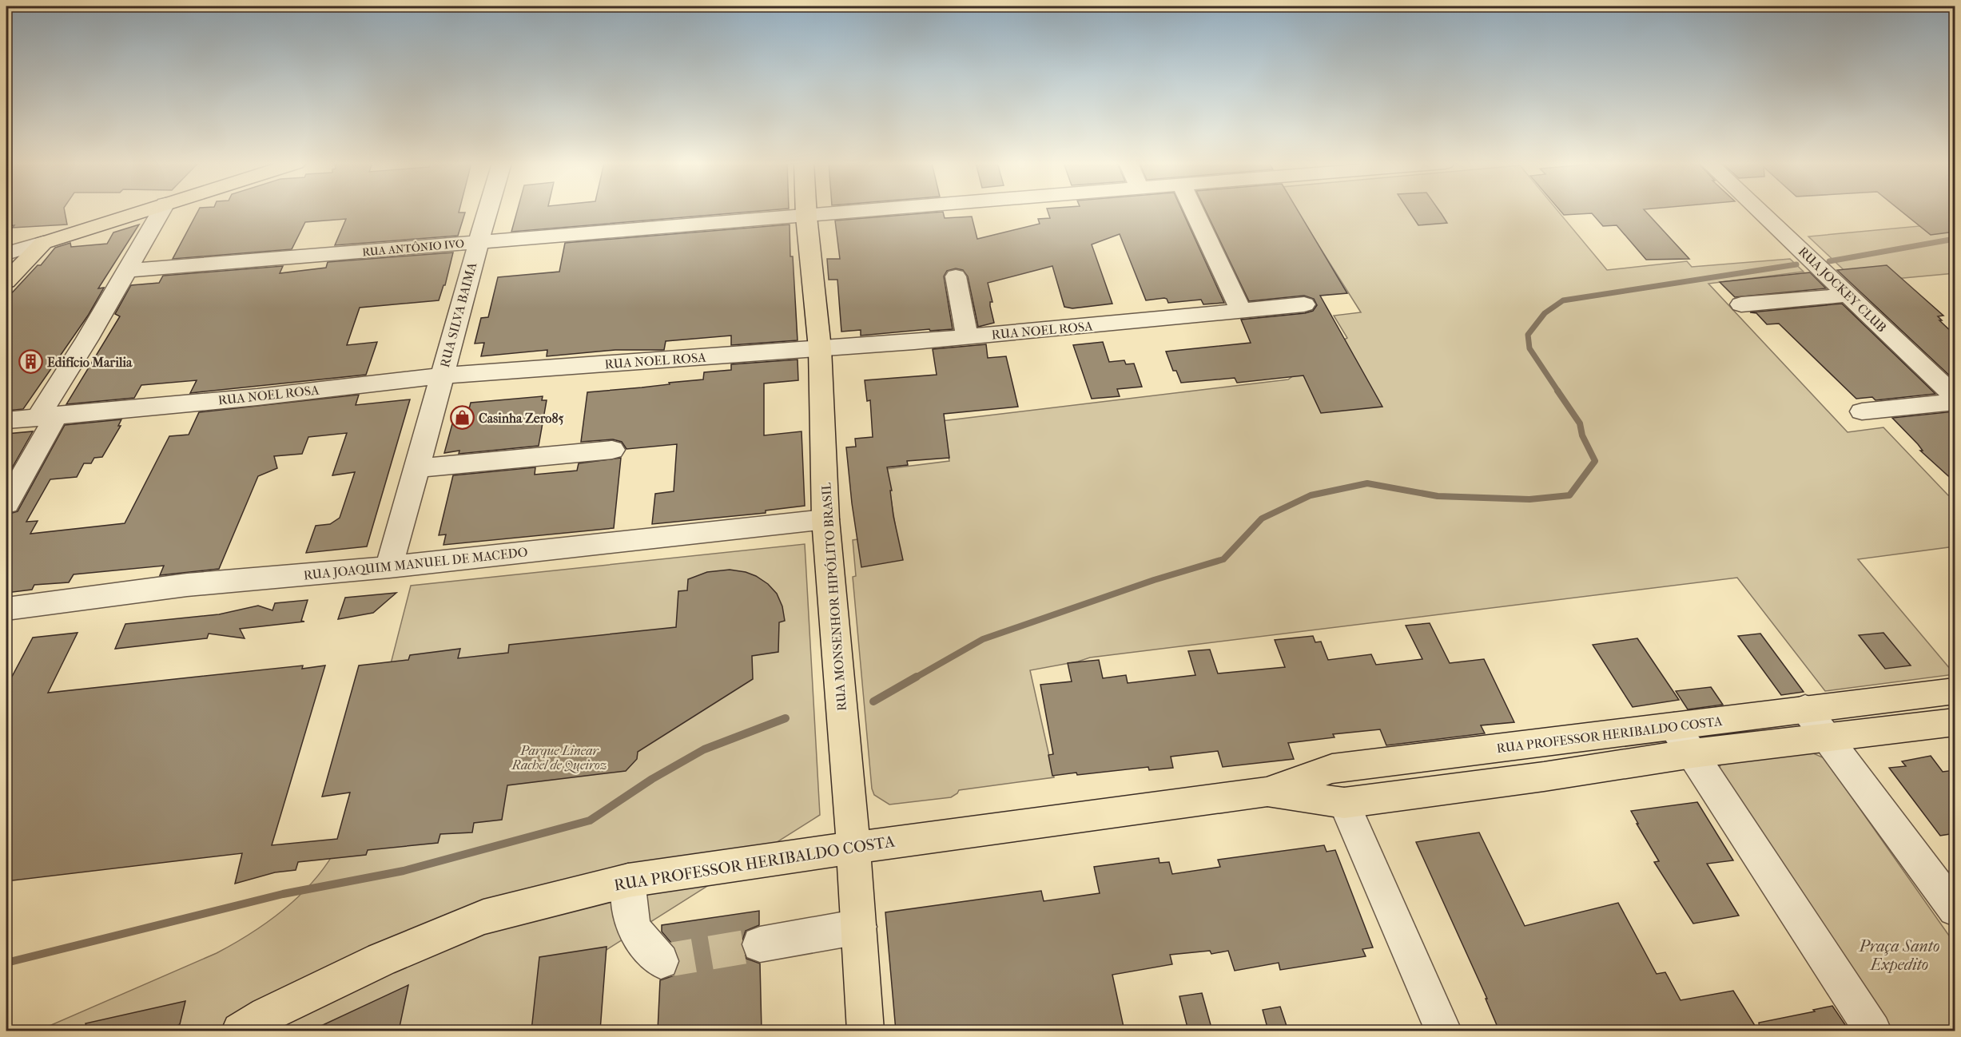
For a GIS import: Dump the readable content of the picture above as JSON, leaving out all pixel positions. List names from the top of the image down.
{
  "streets": {
    "main road": ["RUA MONSENHOR HIPÓLITO BRASIL", "RUA PROFESSOR HERIBALDO COSTA"],
    "street": [
      "RUA ANTÔNIO IVO",
      "RUA JOCKEY CLUB",
      "RUA SILVA BAIMA",
      "RUA NOEL ROSA",
      "RUA JOAQUIM MANUEL DE MACEDO"
    ]
  },
  "crossings": [
    ["RUA ANTÔNIO IVO", "RUA SILVA BAIMA"],
    ["RUA ANTÔNIO IVO", "RUA MONSENHOR HIPÓLITO BRASIL"],
    ["RUA SILVA BAIMA", "RUA NOEL ROSA"],
    ["RUA SILVA BAIMA", "RUA JOAQUIM MANUEL DE MACEDO"],
    ["RUA NOEL ROSA", "RUA MONSENHOR HIPÓLITO BRASIL"],
    ["RUA JOAQUIM MANUEL DE MACEDO", "RUA MONSENHOR HIPÓLITO BRASIL"],
    ["RUA MONSENHOR HIPÓLITO BRASIL", "RUA PROFESSOR HERIBALDO COSTA"]
  ],
  "parks": ["Parque Linear Rachel de Queiroz", "Praça Santo Expedito"],
  "places": {
    "building": ["Edifício Marilia"],
    "shop": ["Casinha Zero85"]
  }
}
